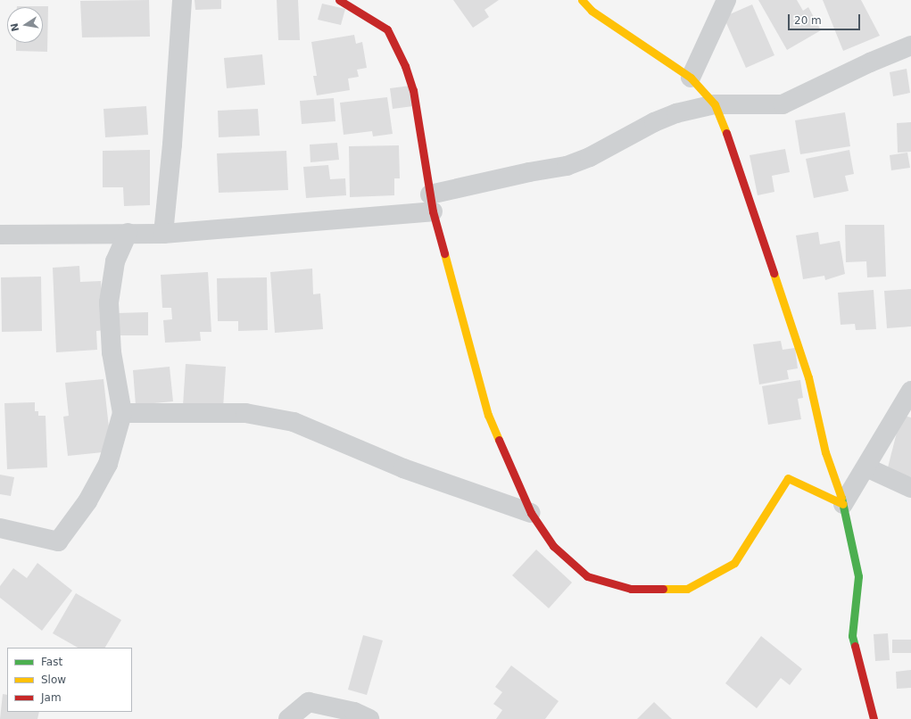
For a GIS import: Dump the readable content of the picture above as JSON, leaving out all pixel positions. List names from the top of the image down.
{
  "legend": ["Fast", "Slow", "Jam"],
  "scale_bar": "20 m",
  "north": "left"
}
